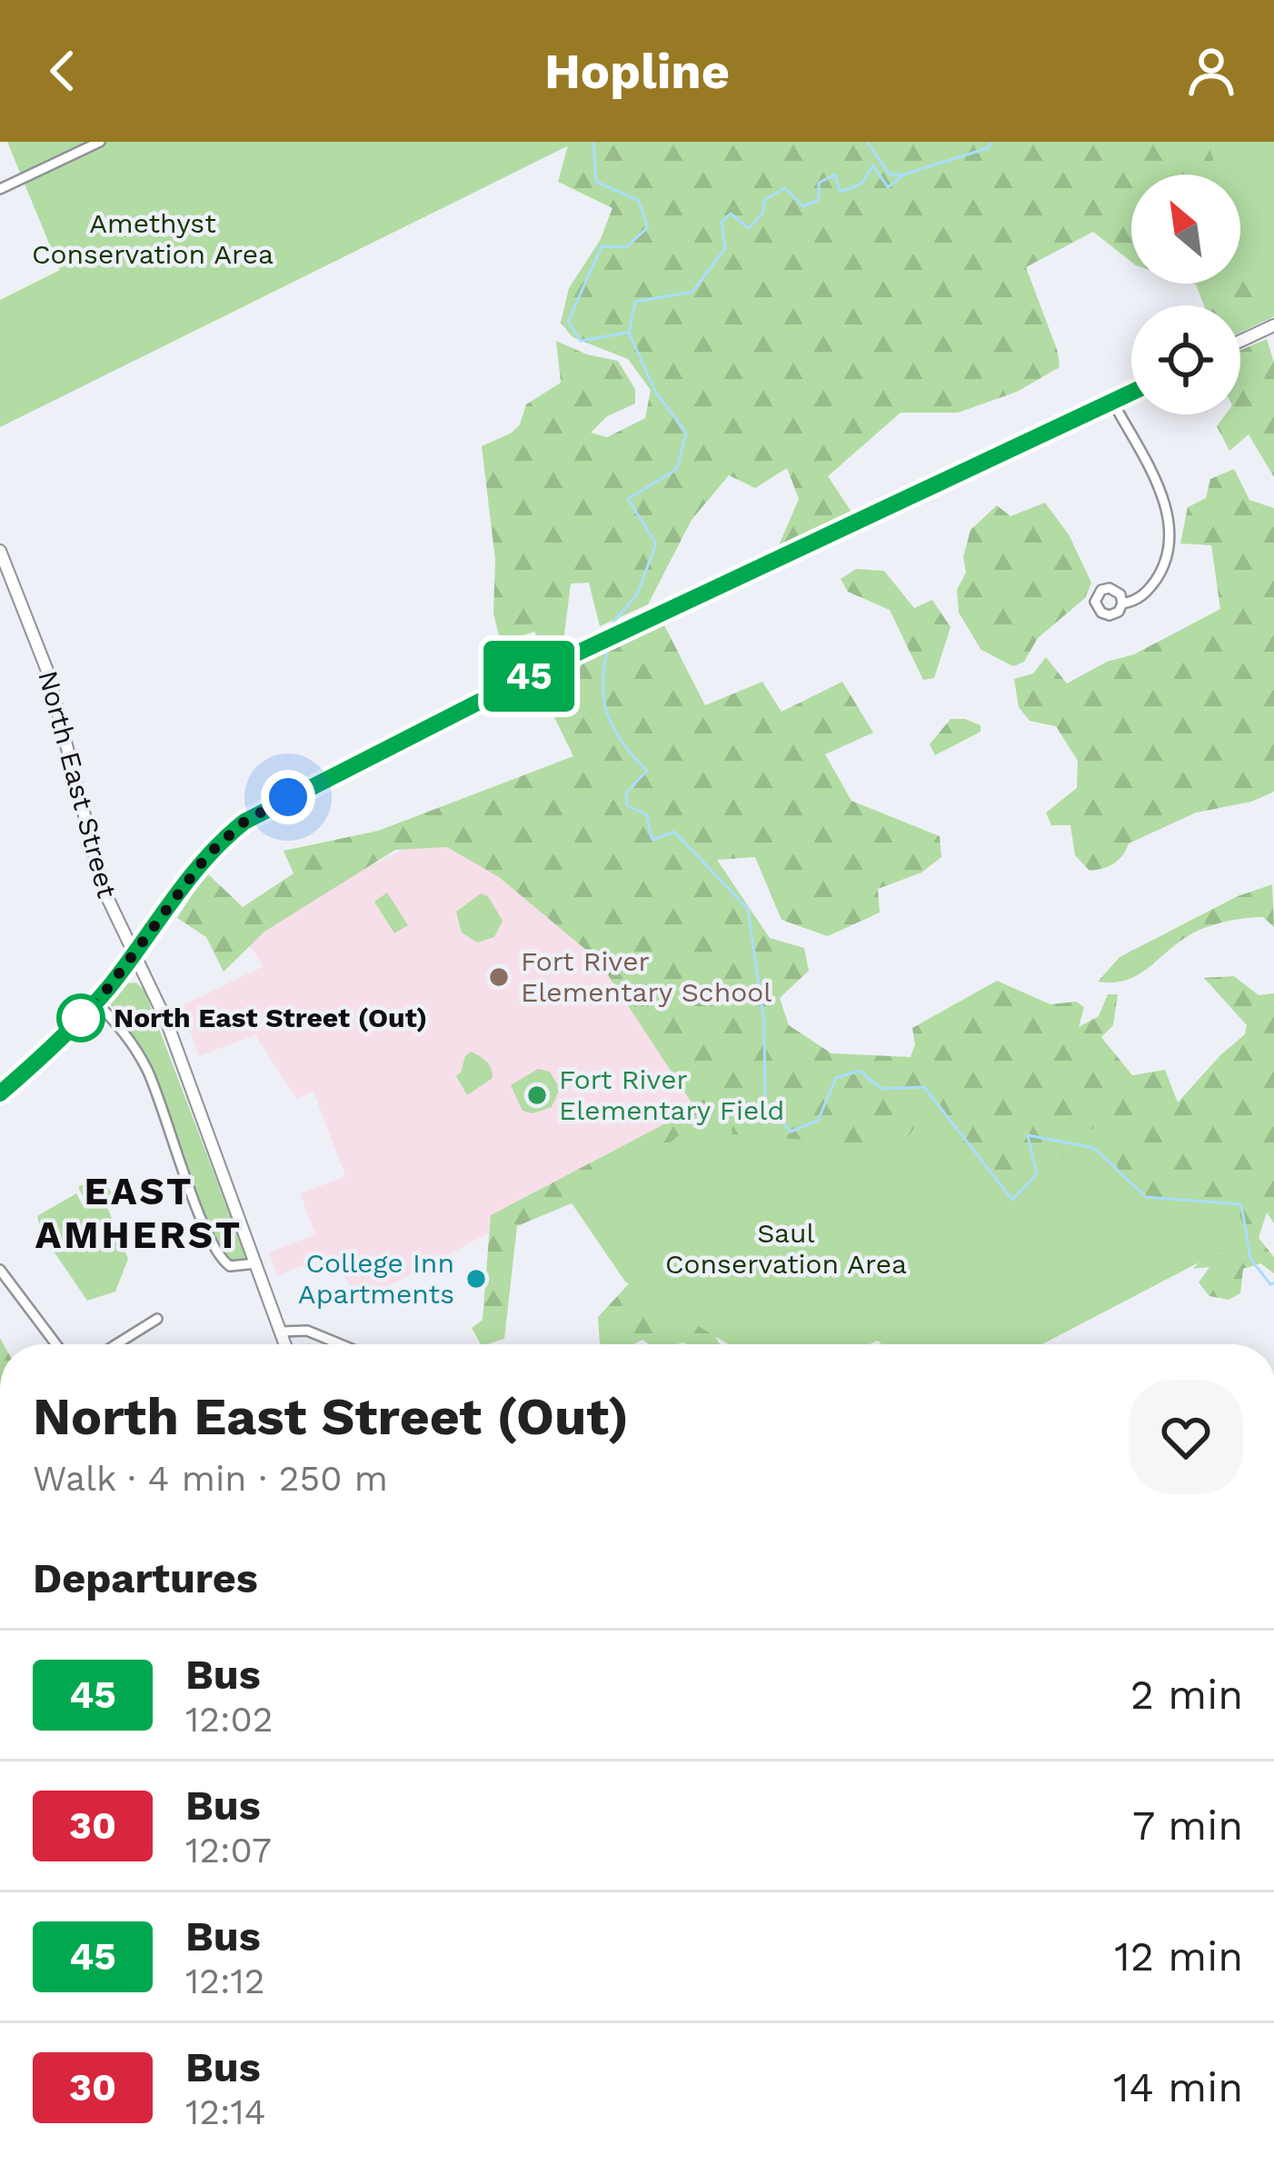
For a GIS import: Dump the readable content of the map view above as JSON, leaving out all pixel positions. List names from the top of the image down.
{
  "streets": {
    "main road": ["North East Street"]
  },
  "districts": ["EAST AMHERST"],
  "parks": ["Amethyst Conservation Area", "Saul Conservation Area"],
  "places": [
    "Fort River Elementary School",
    "North East Street (Out)",
    "Fort River Elementary Field",
    "College Inn Apartments"
  ],
  "lines": ["bus line 45"],
  "north": "top left",
  "page": {
    "header": "Hopline",
    "on_map": "45",
    "heading": [
      ["North East Street (Out)", "Walk · 4 min · 250 m"],
      "Departures"
    ],
    "list": [
      {
        "mark": "45",
        "name": "Bus",
        "note": "12:02",
        "value": "2 min"
      },
      {
        "mark": "30",
        "name": "Bus",
        "note": "12:07",
        "value": "7 min"
      },
      {
        "mark": "45",
        "name": "Bus",
        "note": "12:12",
        "value": "12 min"
      },
      {
        "mark": "30",
        "name": "Bus",
        "note": "12:14",
        "value": "14 min"
      }
    ]
  }
}
